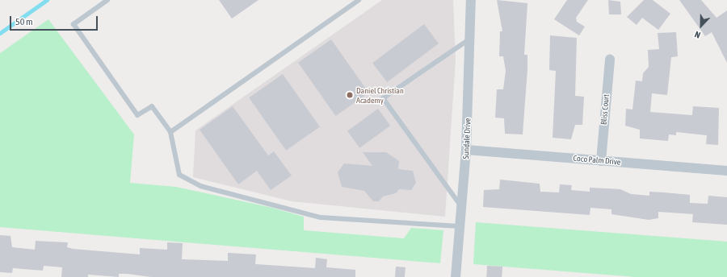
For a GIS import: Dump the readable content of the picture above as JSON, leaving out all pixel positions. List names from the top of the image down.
{
  "streets": {
    "street": ["Bliss Court", "Sundale Drive", "Coco Palm Drive"]
  },
  "crossings": [
    ["Bliss Court", "Coco Palm Drive"],
    ["Sundale Drive", "Coco Palm Drive"]
  ],
  "places": ["Daniel Christian Academy"],
  "scale_bar": "50 m",
  "north": "bottom"
}
